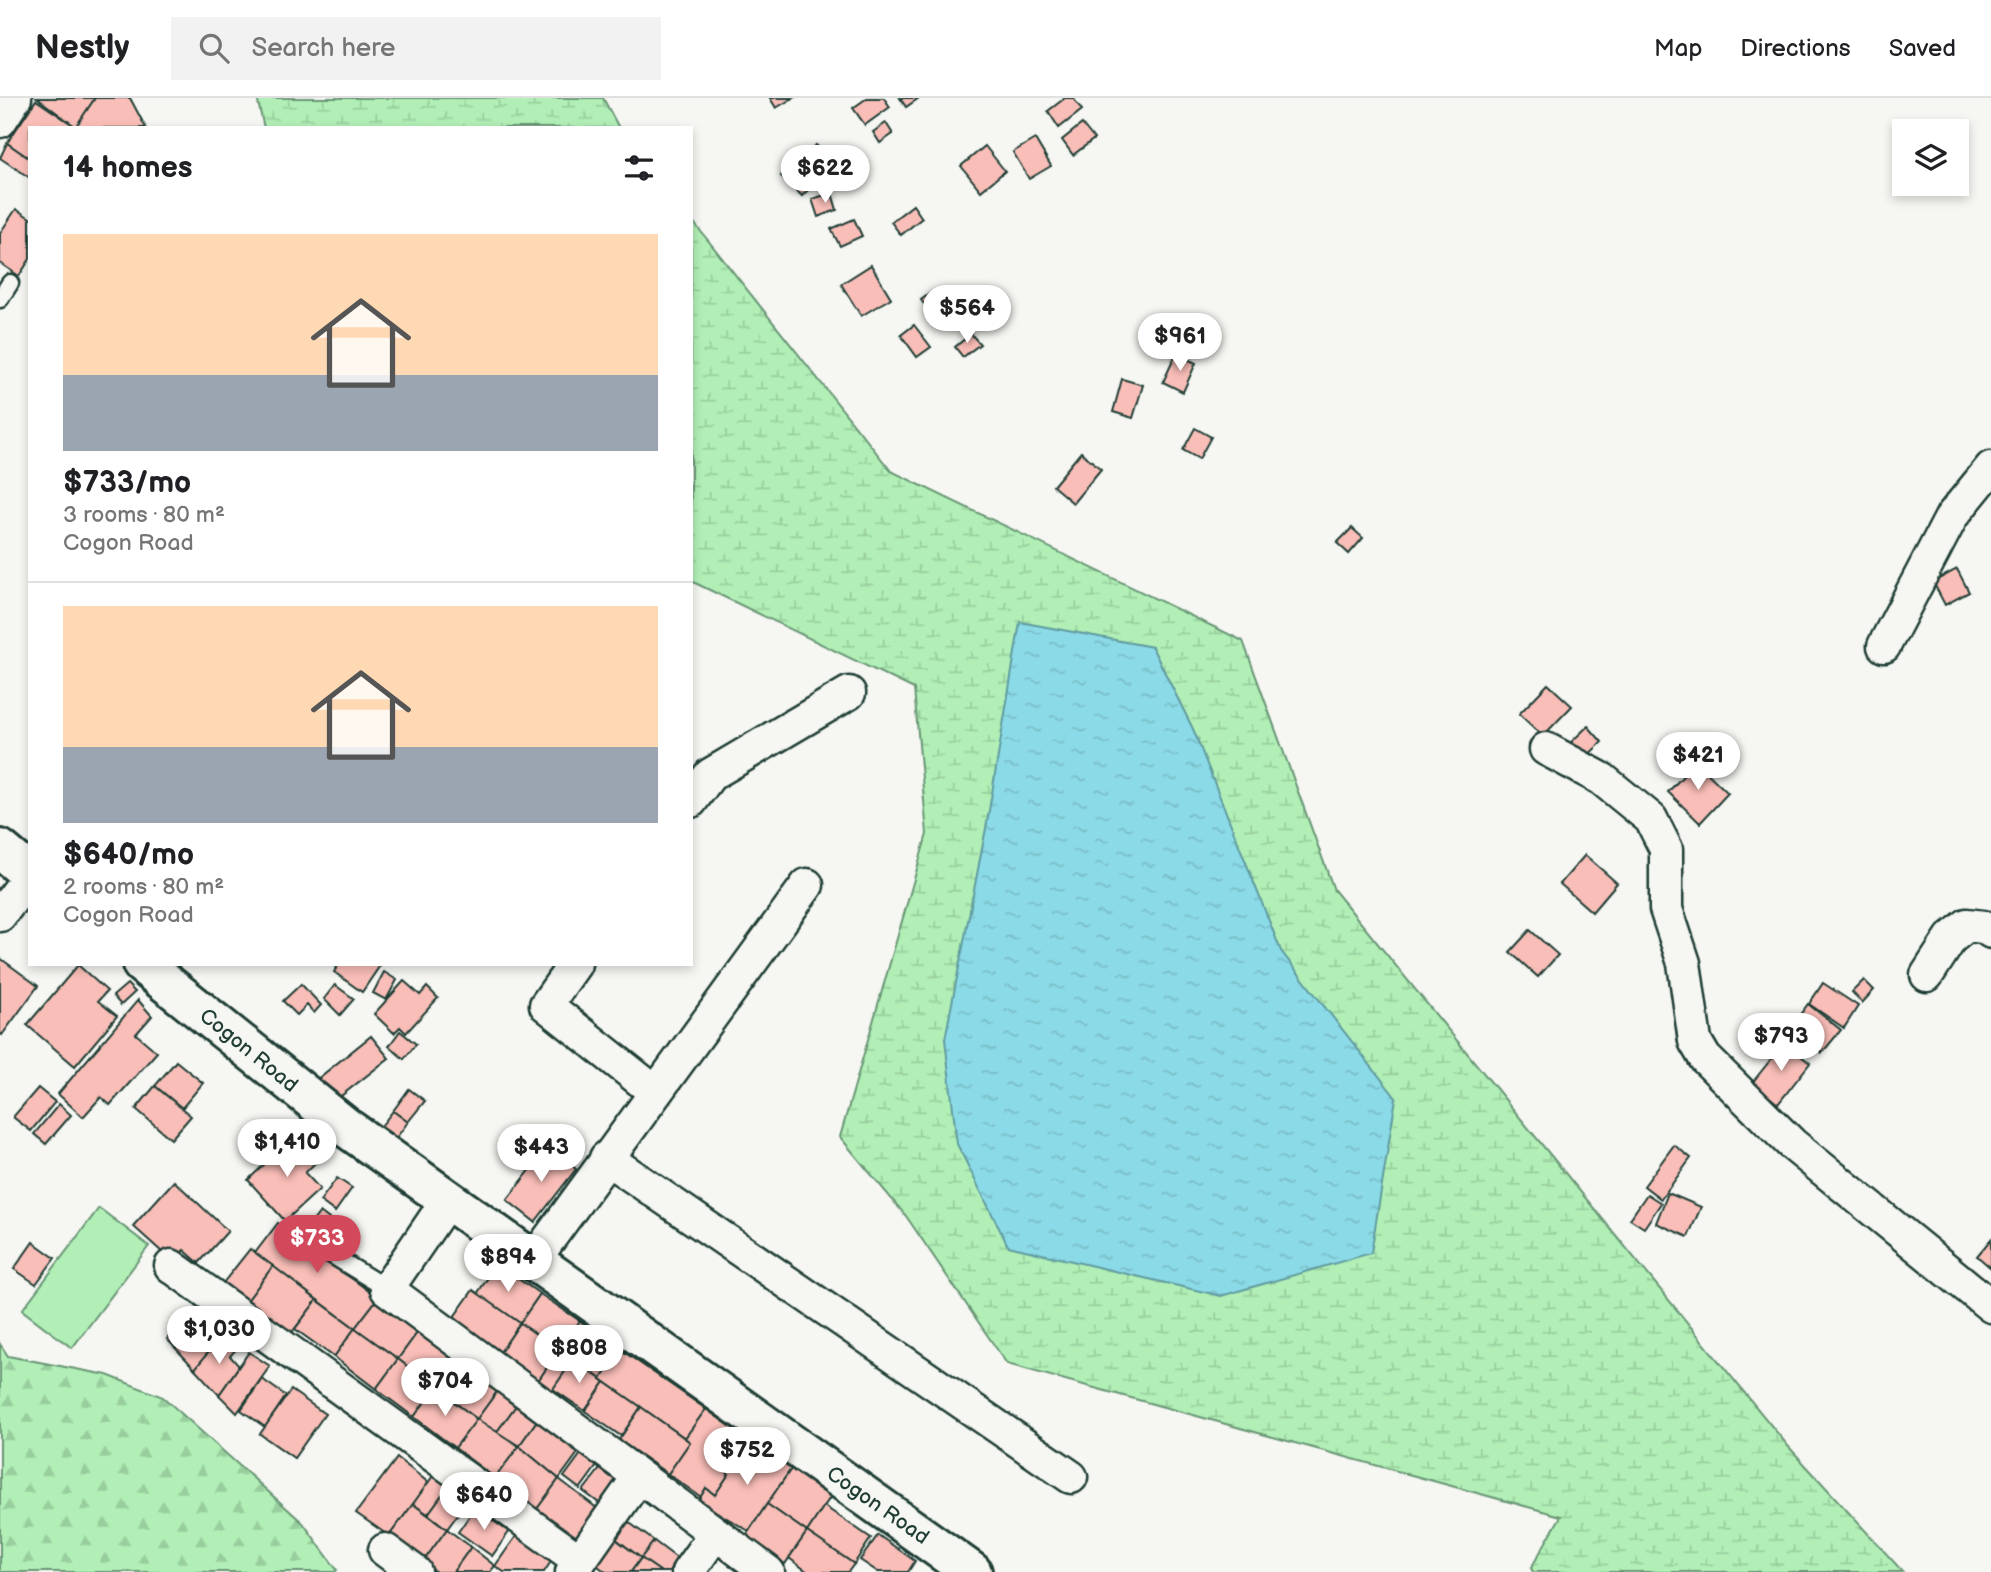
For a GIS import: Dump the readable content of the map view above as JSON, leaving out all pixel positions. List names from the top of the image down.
{
  "streets": {
    "street": ["Cogon Road"]
  },
  "page": {
    "header": "Nestly",
    "search": "Search here",
    "nav": ["Map", "Directions", "Saved"],
    "heading": "14 homes",
    "price": [
      "$622",
      "$564",
      "$961",
      "$421",
      "$793",
      "$1,410",
      "$443",
      "$733",
      "$894",
      "$1,030",
      "$808",
      "$704",
      "$752",
      "$640"
    ],
    "list": [
      {
        "name": "$733/mo",
        "note": "3 rooms · 80 m² · Cogon Road"
      },
      {
        "name": "$640/mo",
        "note": "2 rooms · 80 m² · Cogon Road"
      }
    ]
  }
}
